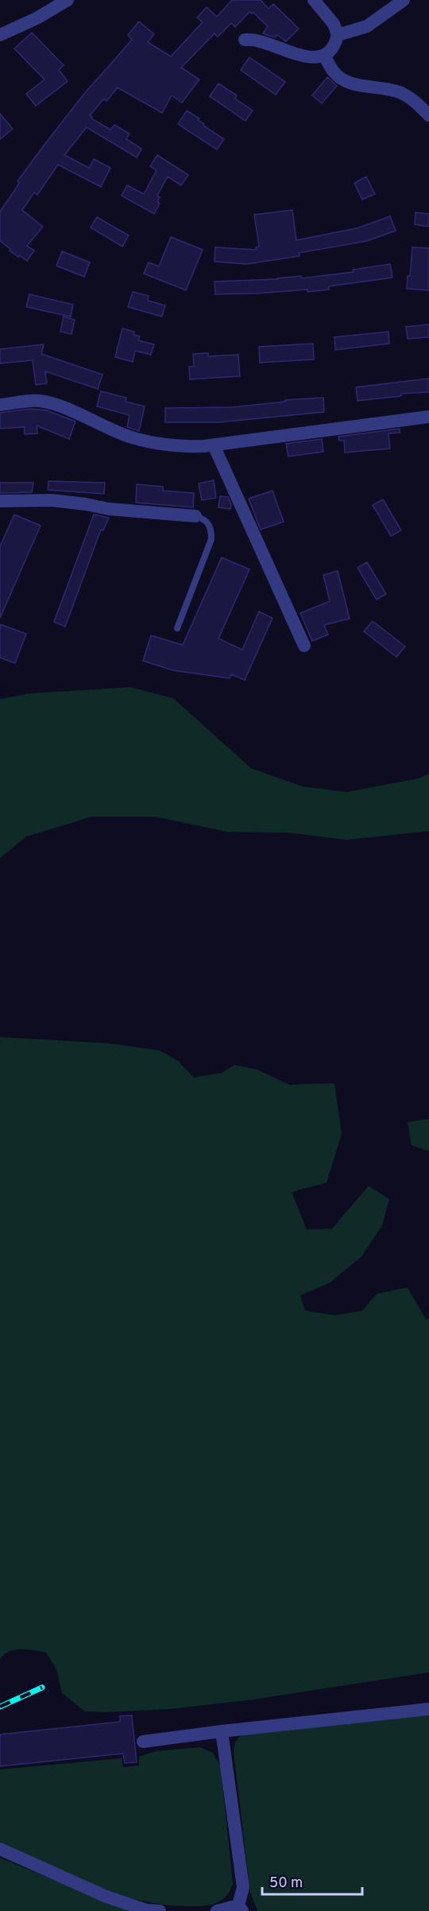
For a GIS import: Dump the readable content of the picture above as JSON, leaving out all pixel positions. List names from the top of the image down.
{
  "scale_bar": "50 m"
}
